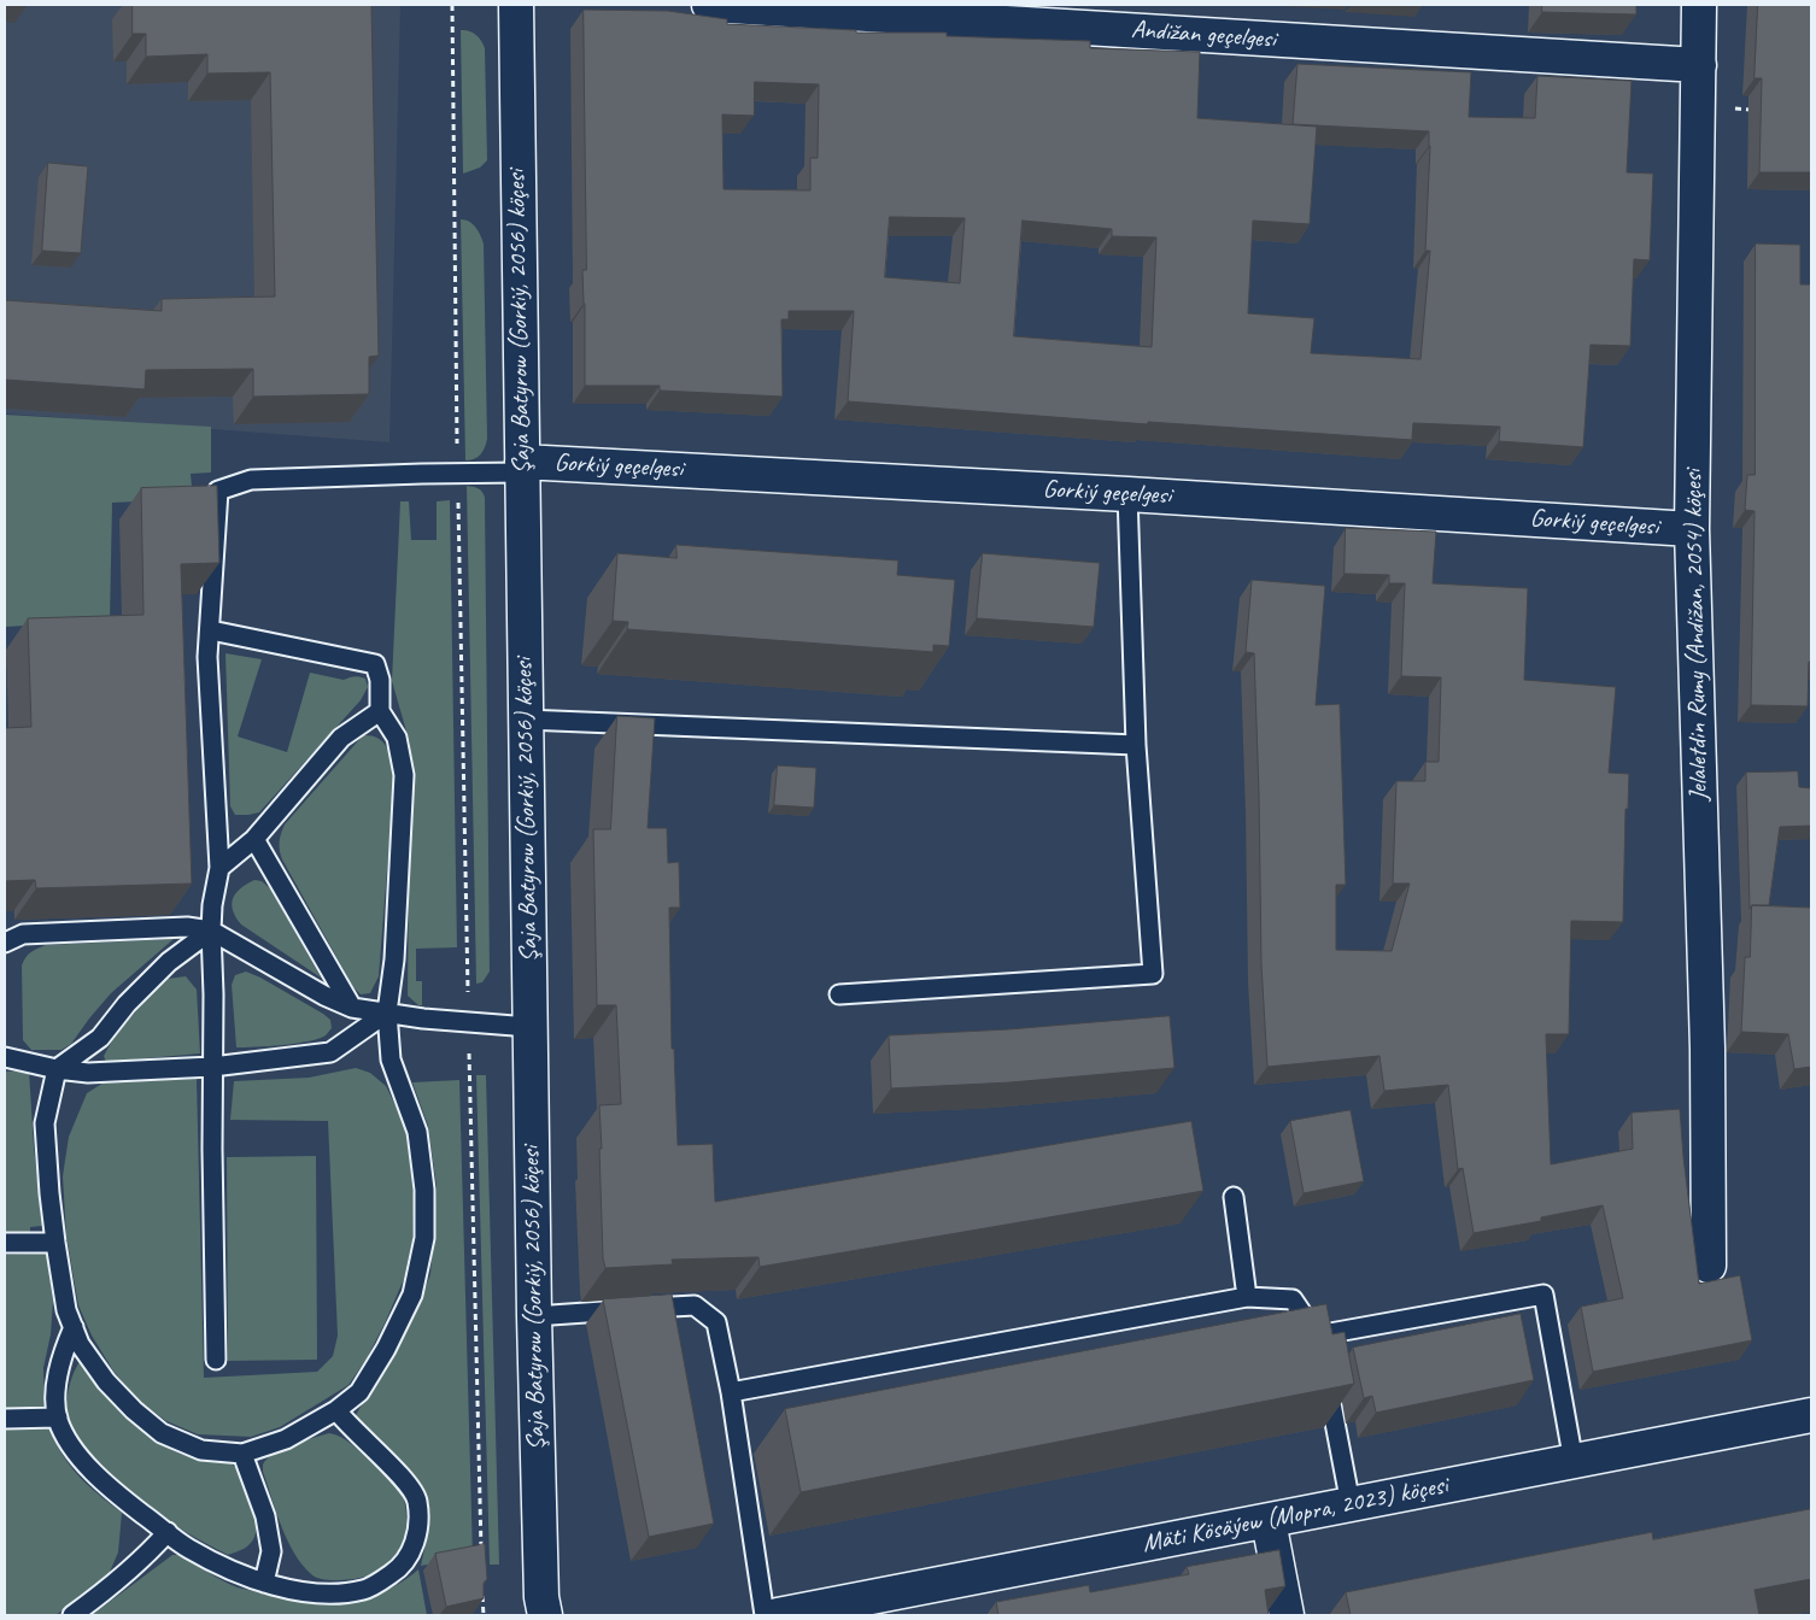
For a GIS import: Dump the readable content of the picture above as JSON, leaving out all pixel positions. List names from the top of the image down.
{
  "streets": {
    "street": [
      "Andižan geçelgesi",
      "Şaja Batyrow (Gorkiý, 2056) köçesi",
      "Gorkiý geçelgesi",
      "Jelaletdin Rumy (Andižan, 2054) köçesi",
      "Mäti Kösäýew (Mopra, 2023) köçesi"
    ]
  },
  "crossings": [
    ["Andižan geçelgesi", "Jelaletdin Rumy (Andižan, 2054) köçesi"],
    ["Şaja Batyrow (Gorkiý, 2056) köçesi", "Gorkiý geçelgesi"],
    ["Gorkiý geçelgesi", "Jelaletdin Rumy (Andižan, 2054) köçesi"]
  ]
}
